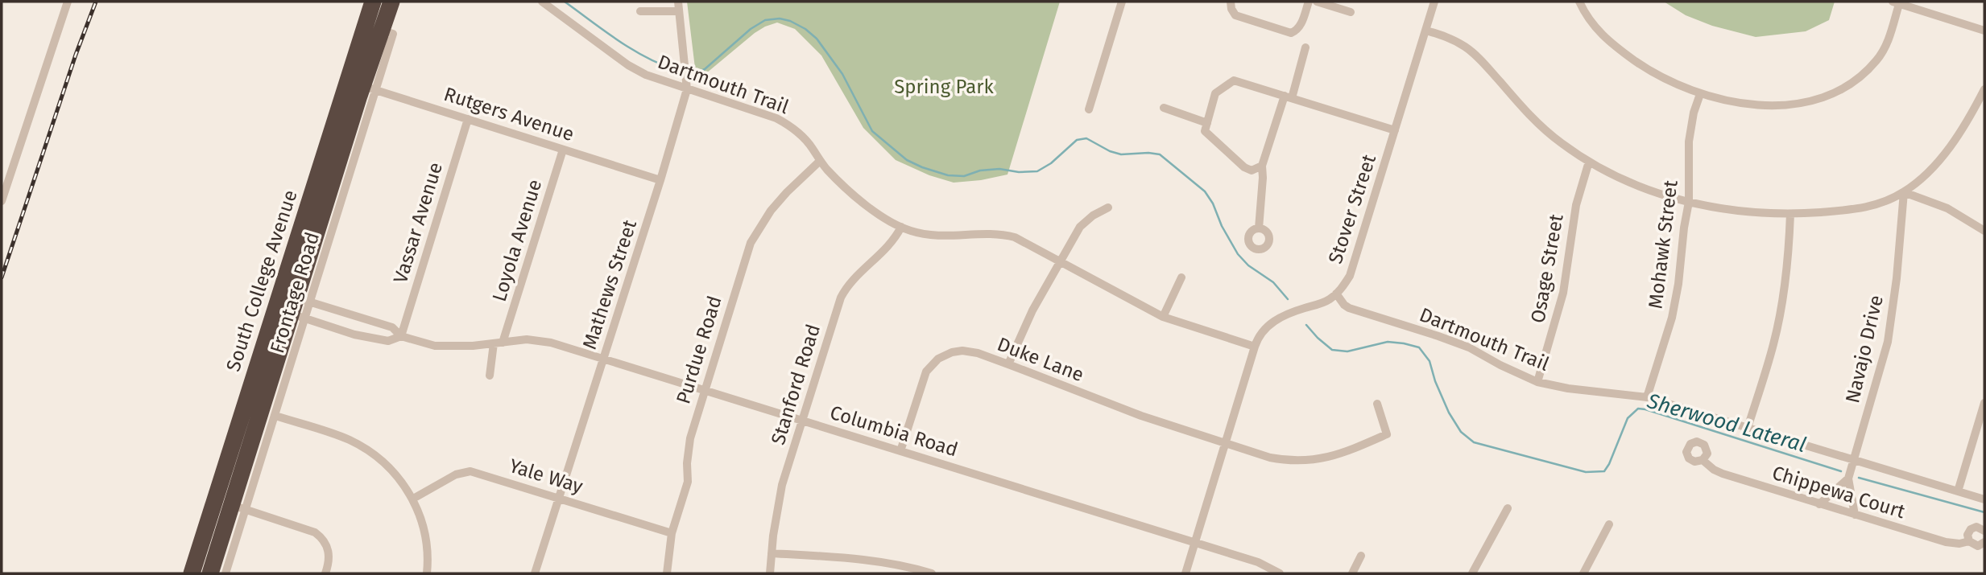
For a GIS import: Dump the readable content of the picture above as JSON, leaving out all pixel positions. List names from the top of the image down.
{
  "streets": {
    "highway": ["South College Avenue"],
    "street": [
      "Dartmouth Trail",
      "Rutgers Avenue",
      "Stover Street",
      "Vassar Avenue",
      "Loyola Avenue",
      "Mohawk Street",
      "Osage Street",
      "Mathews Street",
      "Frontage Road",
      "Navajo Drive",
      "Purdue Road",
      "Duke Lane",
      "Stanford Road",
      "Columbia Road",
      "Yale Way",
      "Chippewa Court"
    ]
  },
  "crossings": [
    ["Dartmouth Trail", "Stover Street"],
    ["Dartmouth Trail", "Mohawk Street"],
    ["Dartmouth Trail", "Osage Street"],
    ["Dartmouth Trail", "Mathews Street"],
    ["Dartmouth Trail", "Navajo Drive"],
    ["Dartmouth Trail", "Purdue Road"],
    ["Dartmouth Trail", "Stanford Road"],
    ["Rutgers Avenue", "Vassar Avenue"],
    ["Rutgers Avenue", "Loyola Avenue"],
    ["Rutgers Avenue", "South College Avenue"],
    ["Rutgers Avenue", "Mathews Street"],
    ["Stover Street", "Duke Lane"],
    ["Stover Street", "Columbia Road"],
    ["Vassar Avenue", "Columbia Road"],
    ["Loyola Avenue", "Columbia Road"],
    ["South College Avenue", "Frontage Road"],
    ["South College Avenue", "Columbia Road"],
    ["Mathews Street", "Columbia Road"],
    ["Mathews Street", "Yale Way"],
    ["Frontage Road", "Columbia Road"],
    ["Navajo Drive", "Chippewa Court"],
    ["Purdue Road", "Columbia Road"],
    ["Purdue Road", "Yale Way"],
    ["Duke Lane", "Columbia Road"],
    ["Stanford Road", "Columbia Road"]
  ],
  "water": ["Sherwood Lateral"],
  "parks": ["Spring Park"]
}
